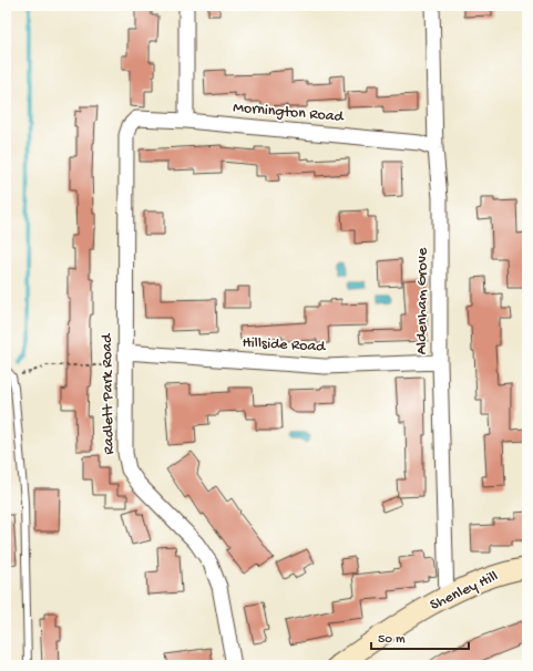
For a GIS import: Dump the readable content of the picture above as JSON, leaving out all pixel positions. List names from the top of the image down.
{
  "streets": {
    "street": [
      "Mornington Road",
      "Aldenham Grove",
      "Hillside Road",
      "Radlett Park Road",
      "Shenley Hill"
    ]
  },
  "crossings": [
    ["Mornington Road", "Aldenham Grove"],
    ["Mornington Road", "Radlett Park Road"],
    ["Aldenham Grove", "Hillside Road"],
    ["Aldenham Grove", "Shenley Hill"],
    ["Hillside Road", "Radlett Park Road"]
  ],
  "scale_bar": "50 m"
}
